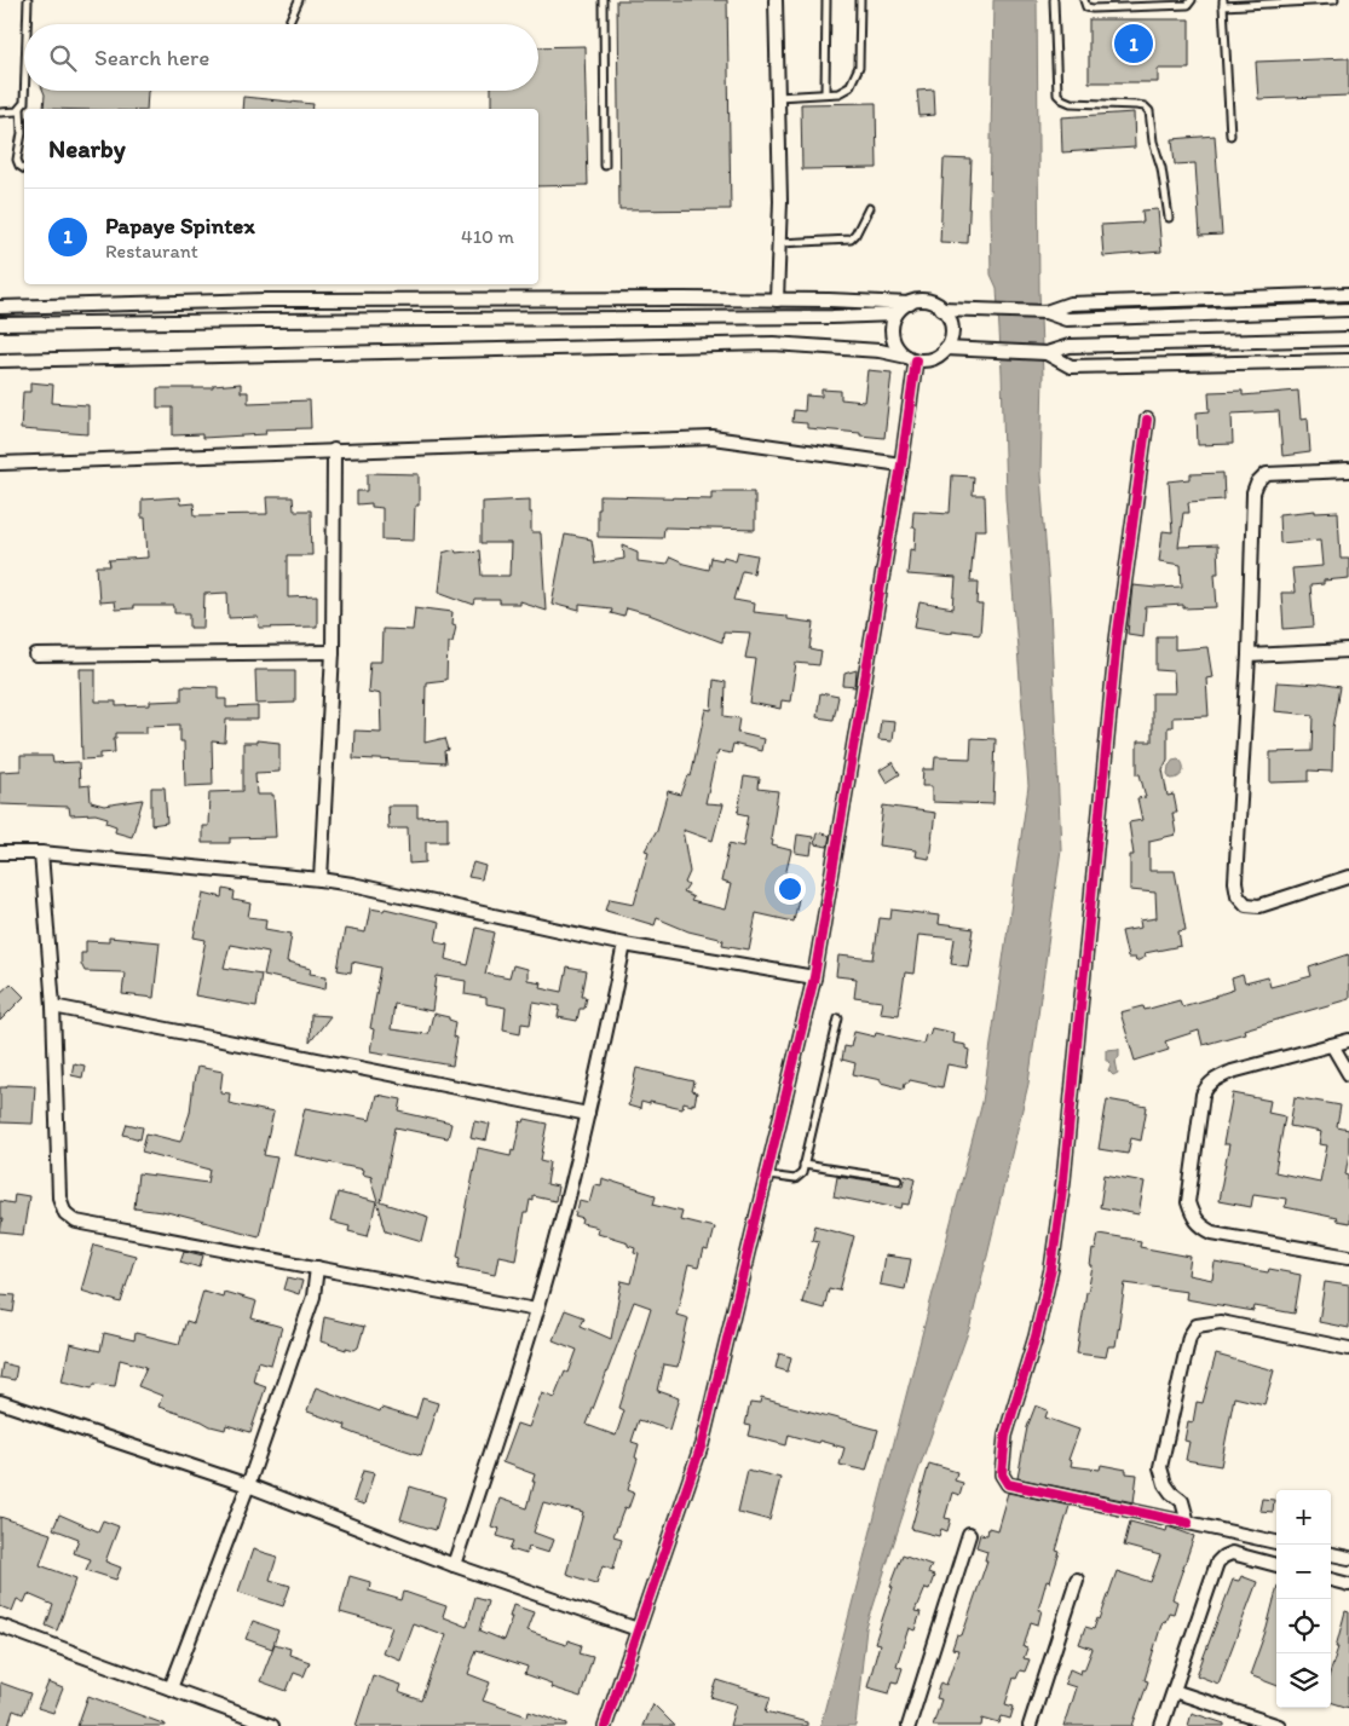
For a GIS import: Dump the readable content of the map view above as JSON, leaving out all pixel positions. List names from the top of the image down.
{
  "page": {
    "pins": "1",
    "search": "Search here",
    "heading": "Nearby",
    "list": [
      {
        "mark": "1",
        "name": "Papaye Spintex",
        "note": "Restaurant",
        "value": "410 m"
      }
    ],
    "map_buttons": ["+", "−"]
  }
}
